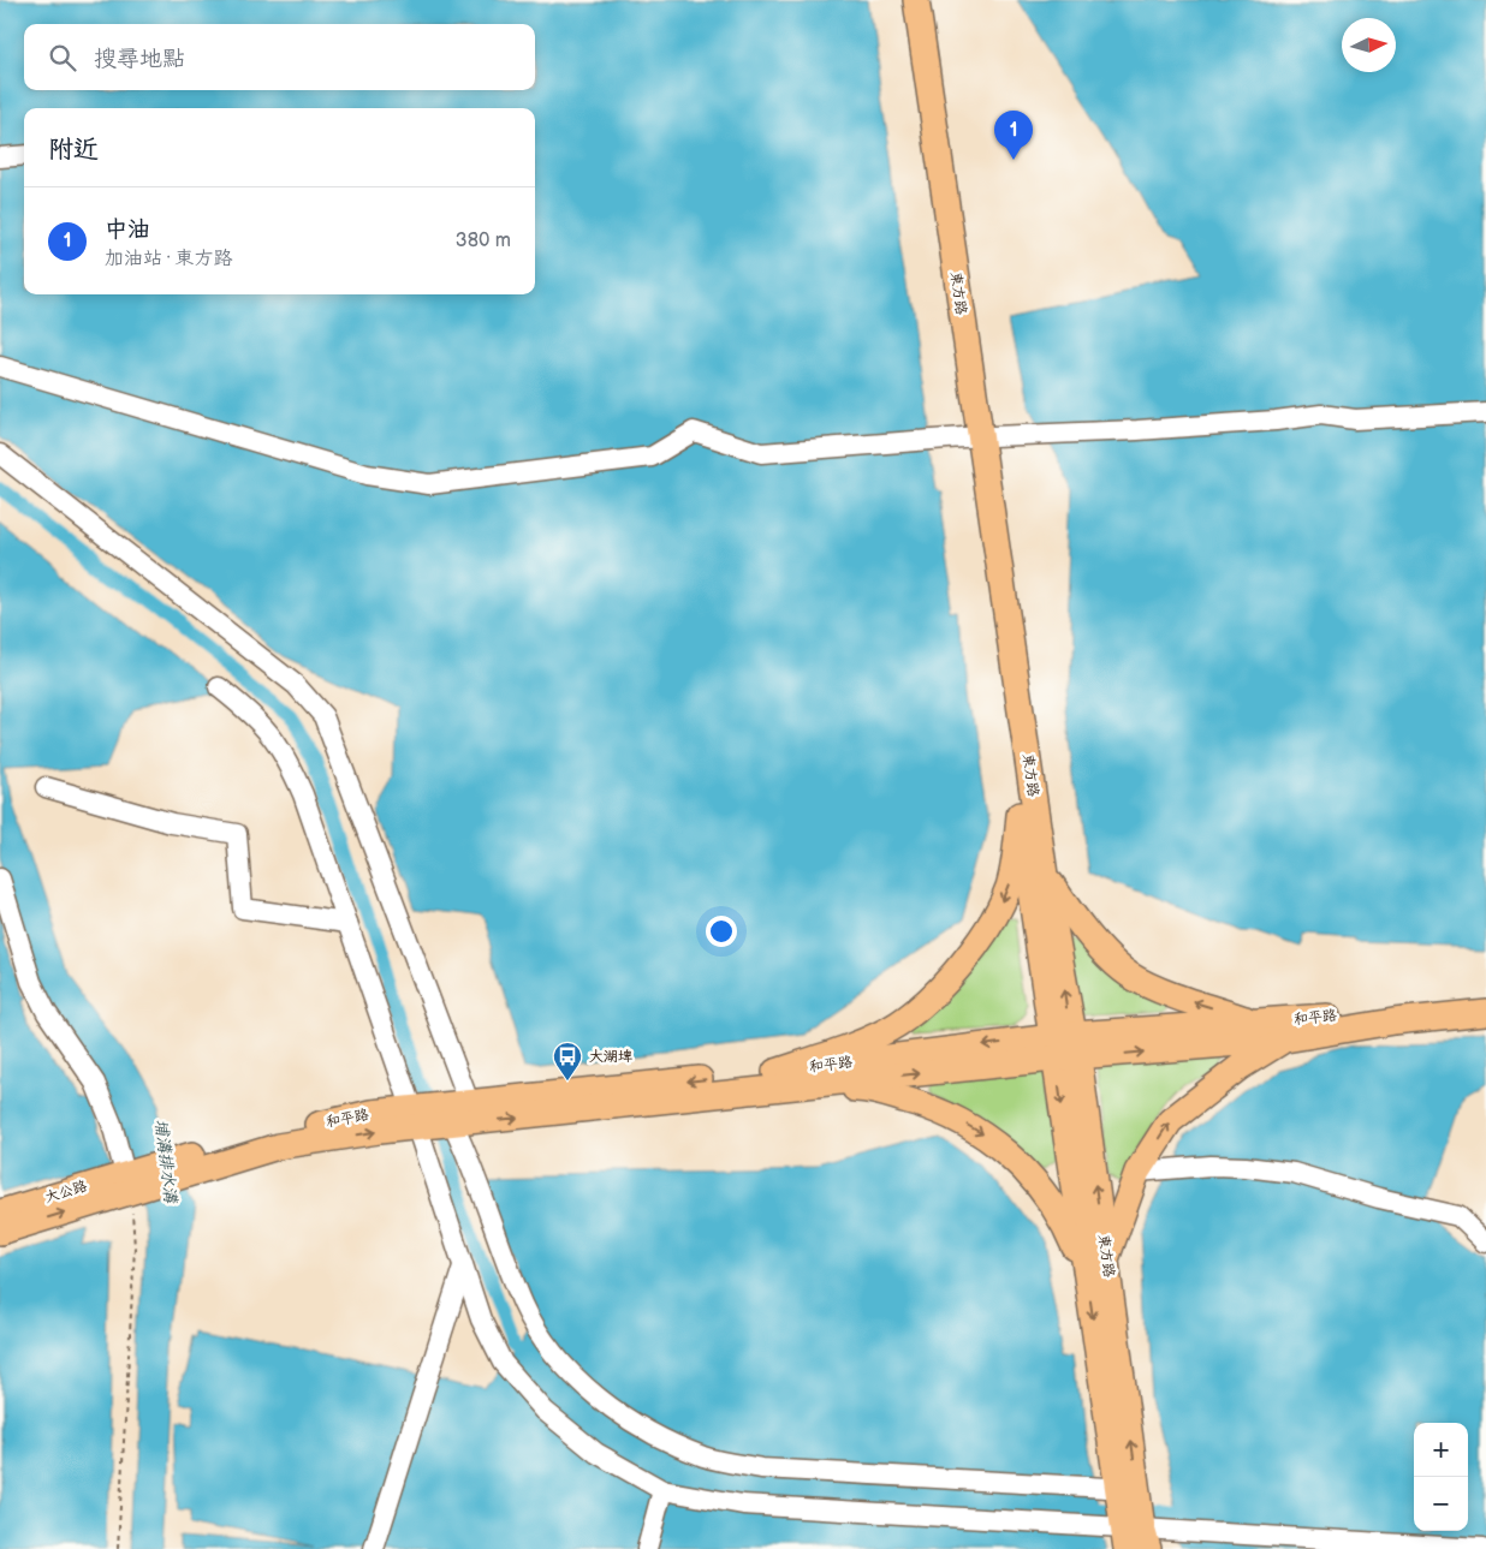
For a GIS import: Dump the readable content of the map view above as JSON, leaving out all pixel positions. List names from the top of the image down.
{
  "streets": {
    "main road": ["東方路", "和平路", "大公路"]
  },
  "crossings": [
    ["東方路", "和平路"],
    ["和平路", "大公路"]
  ],
  "water": ["埔溝排水溝"],
  "places": {
    "bus stop": ["大湖埤"]
  },
  "north": "right",
  "page": {
    "search": "搜尋地點",
    "heading": "附近",
    "pins": "1",
    "list": [
      {
        "mark": "1",
        "name": "中油",
        "note": "加油站 · 東方路",
        "value": "380 m"
      }
    ],
    "map_buttons": ["+", "−"]
  }
}
